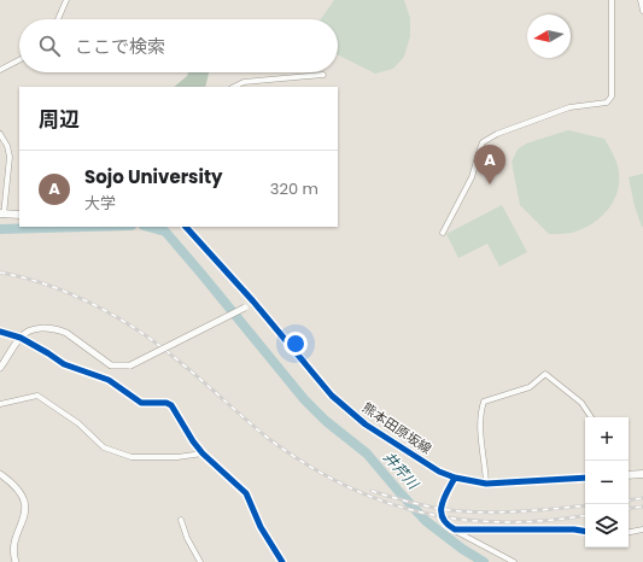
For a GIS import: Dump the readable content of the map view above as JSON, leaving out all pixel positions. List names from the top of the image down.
{
  "streets": {
    "main road": ["熊本田原坂線"]
  },
  "water": ["井芹川"],
  "north": "left",
  "page": {
    "search": "ここで検索",
    "heading": "周辺",
    "pins": "A",
    "list": [
      {
        "mark": "A",
        "name": "Sojo University",
        "note": "大学",
        "value": "320 m"
      }
    ],
    "map_buttons": ["+", "−"]
  }
}
